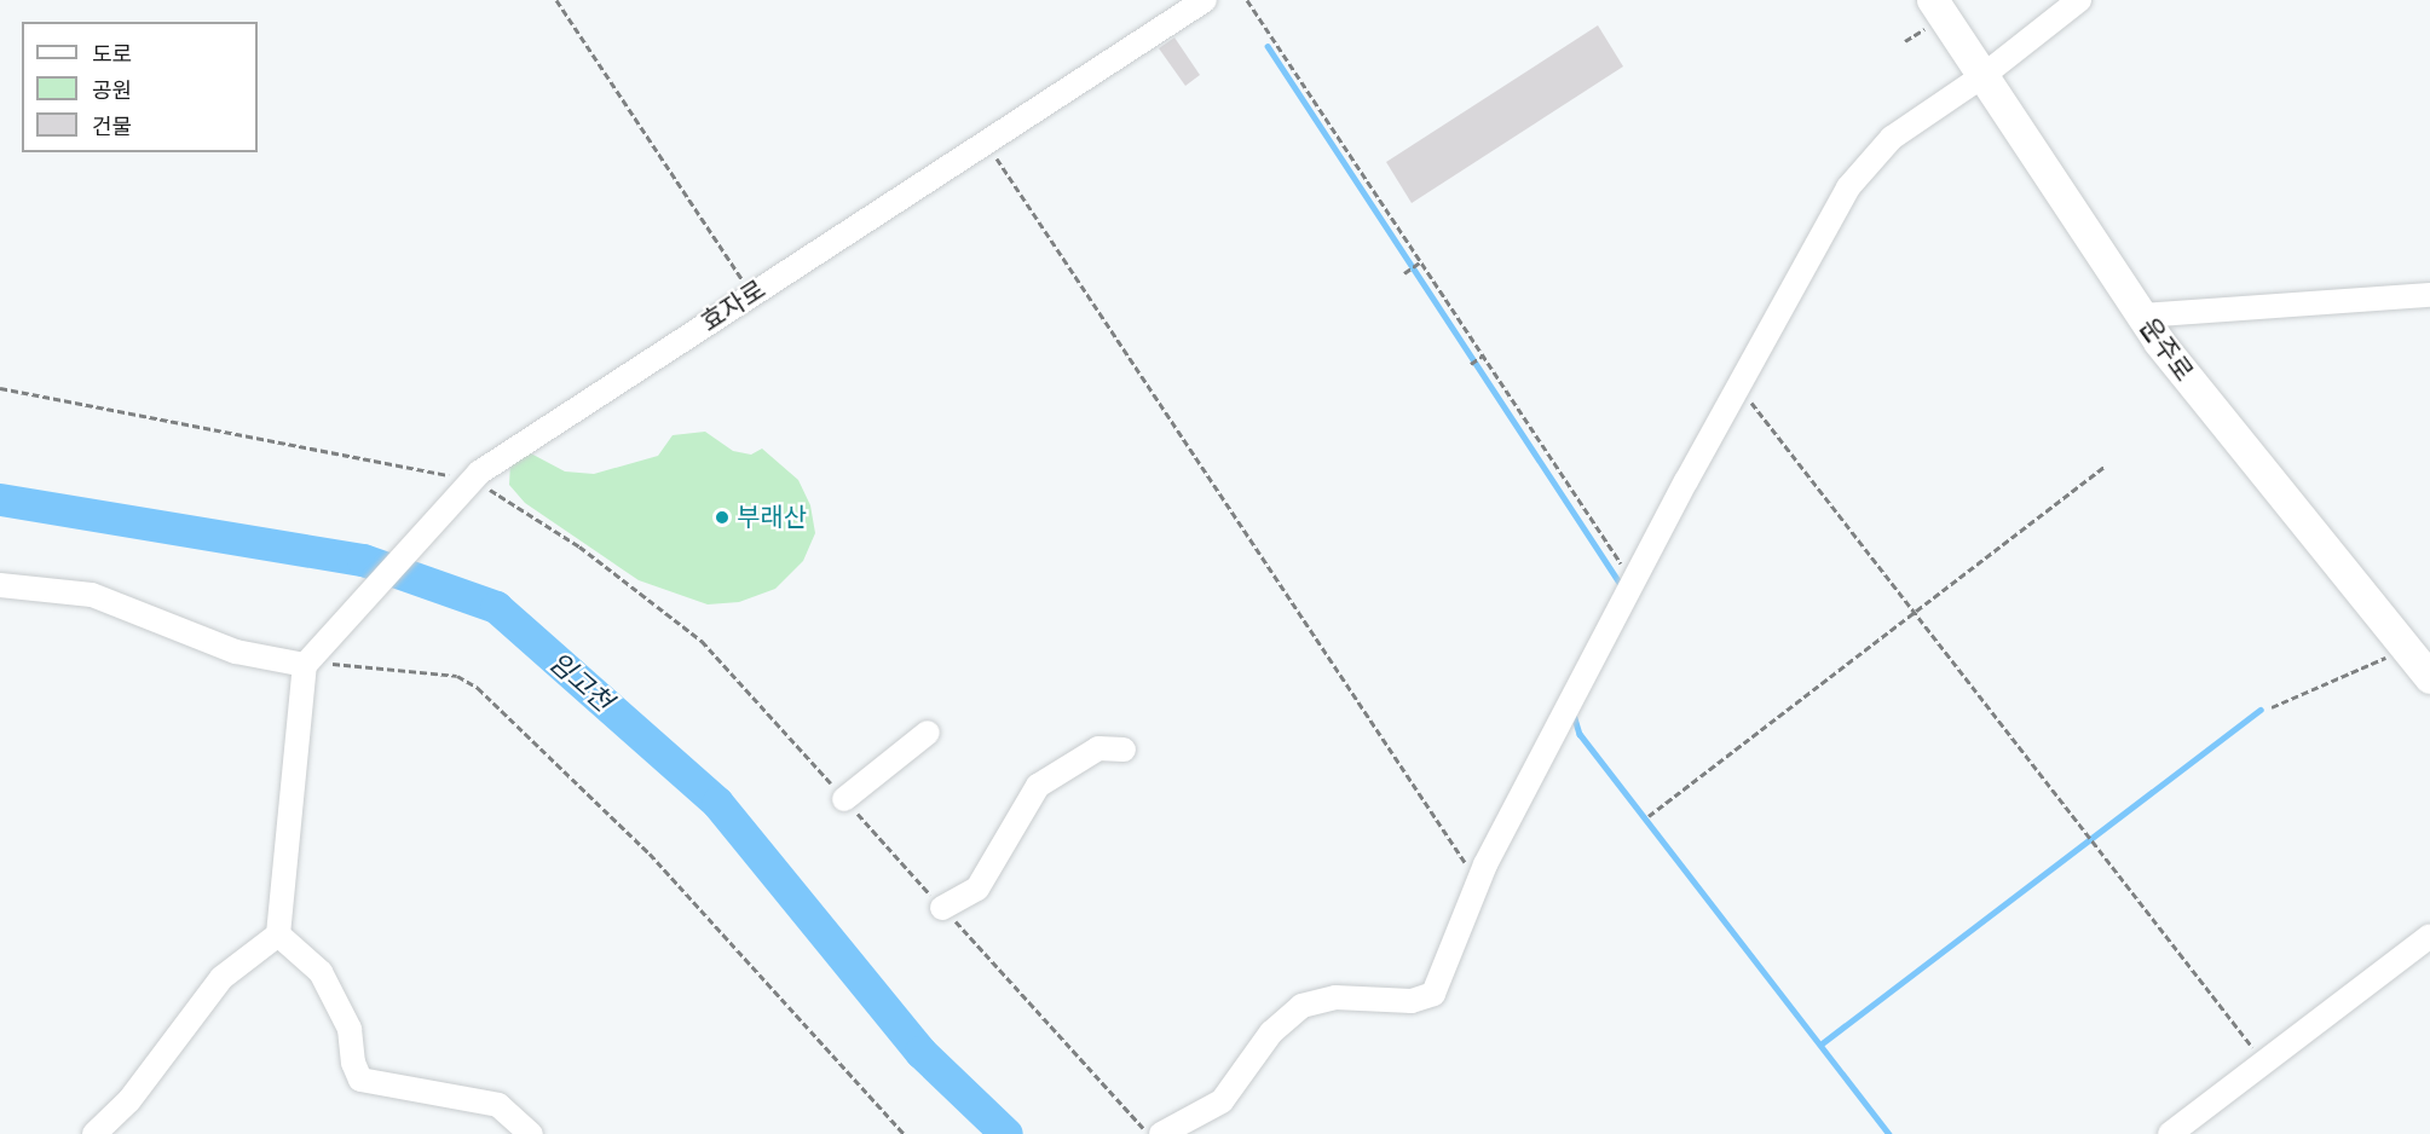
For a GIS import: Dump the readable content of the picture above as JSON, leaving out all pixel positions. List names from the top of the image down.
{
  "streets": {
    "main road": ["운주로"],
    "street": ["효자로"]
  },
  "water": ["임고천"],
  "places": ["부래산"],
  "legend": ["도로", "공원", "건물"]
}
